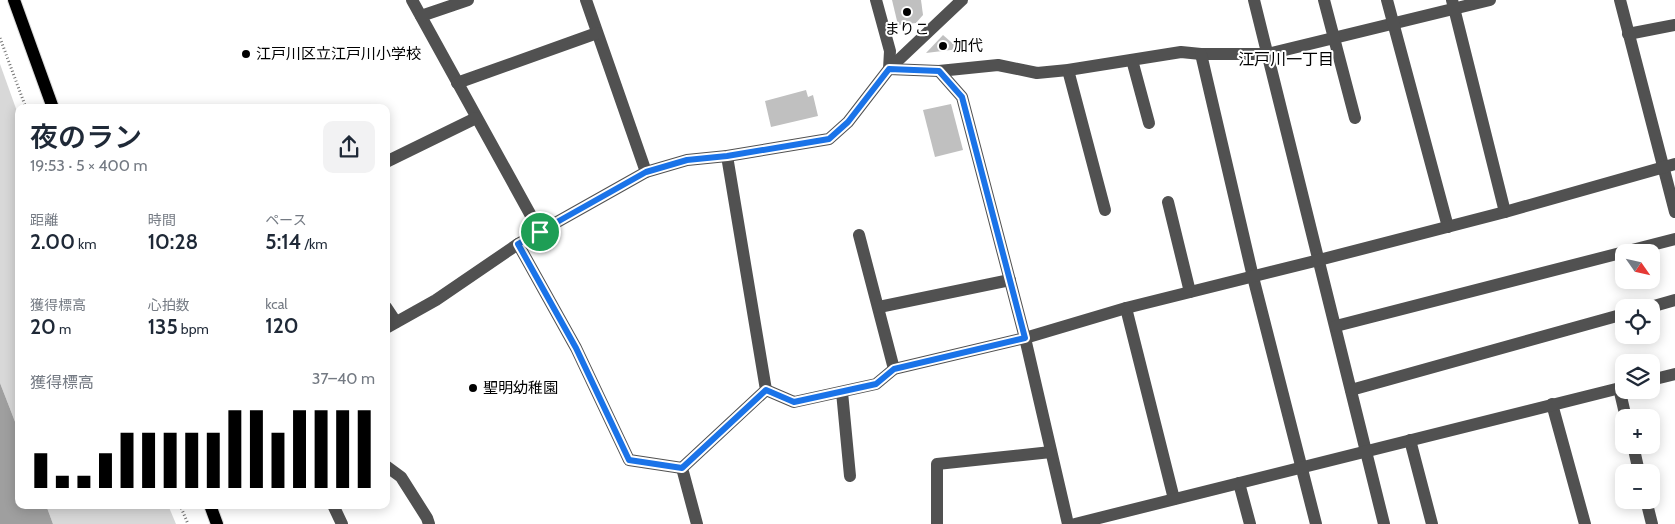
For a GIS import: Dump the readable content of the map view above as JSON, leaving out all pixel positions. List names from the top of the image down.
{
  "districts": ["江戸川一丁目"],
  "places": [
    "まりこ",
    "加代",
    "江戸川区立江戸川小学校",
    "聖明幼稚園"
  ],
  "north": "bottom right",
  "page": {
    "heading": ["夜のラン", "19:53 · 5 × 400 m"],
    "stats": [
      ["距離", "2.00 km"],
      ["時間", "10:28"],
      ["ペース", "5:14 /km"],
      ["獲得標高", "20 m"],
      ["心拍数", "135 bpm"],
      ["kcal", "120"]
    ],
    "map_buttons": ["+", "−"],
    "chart": ["獲得標高", "37–40 m"]
  }
}
